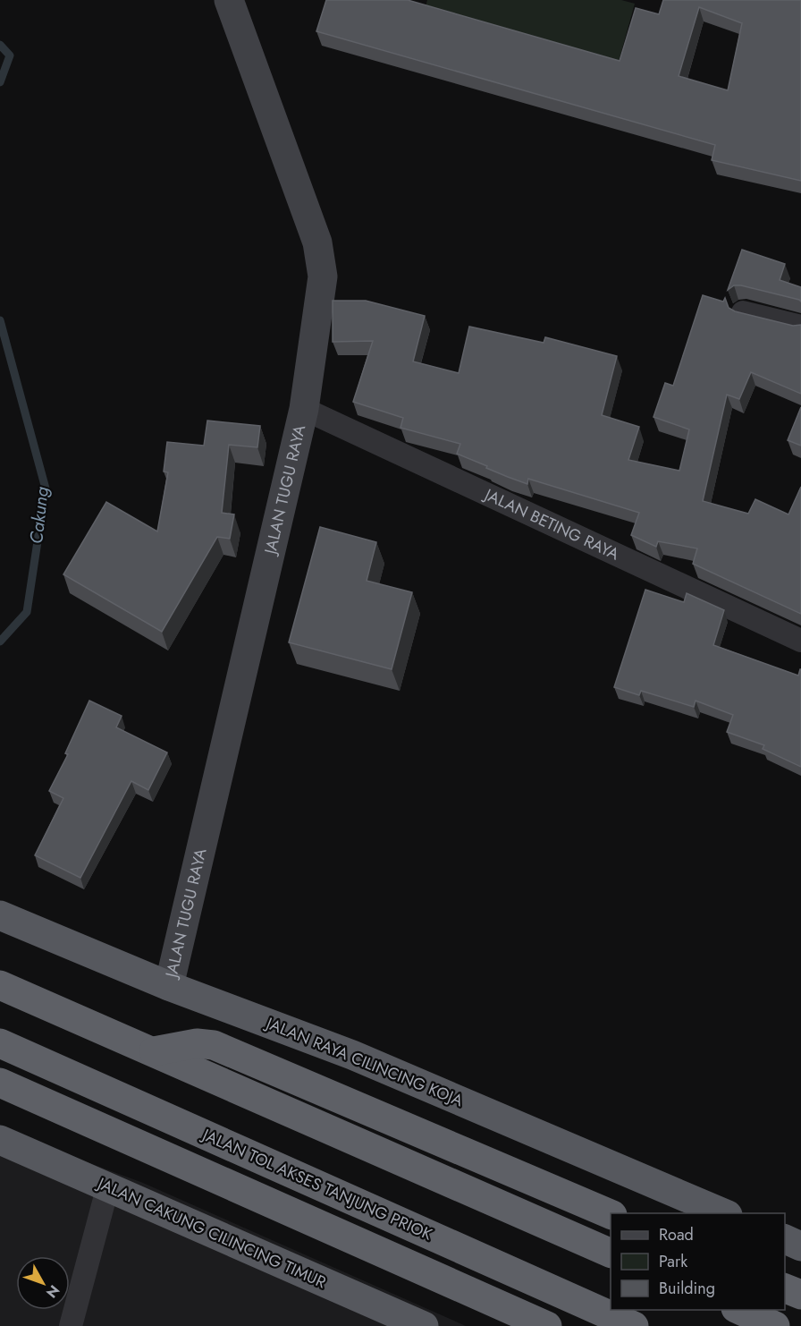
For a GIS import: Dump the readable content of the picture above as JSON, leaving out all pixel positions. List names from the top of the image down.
{
  "streets": {
    "highway": ["JALAN RAYA CILINCING KOJA", "JALAN TOL AKSES TANJUNG PRIOK", "JALAN CAKUNG CILINCING TIMUR"],
    "main road": ["JALAN TUGU RAYA"],
    "street": ["JALAN BETING RAYA"]
  },
  "crossings": [
    ["JALAN TUGU RAYA", "JALAN BETING RAYA"],
    ["JALAN TUGU RAYA", "JALAN RAYA CILINCING KOJA"]
  ],
  "water": ["Cakung"],
  "legend": ["Road", "Park", "Building"],
  "north": "bottom right"
}
